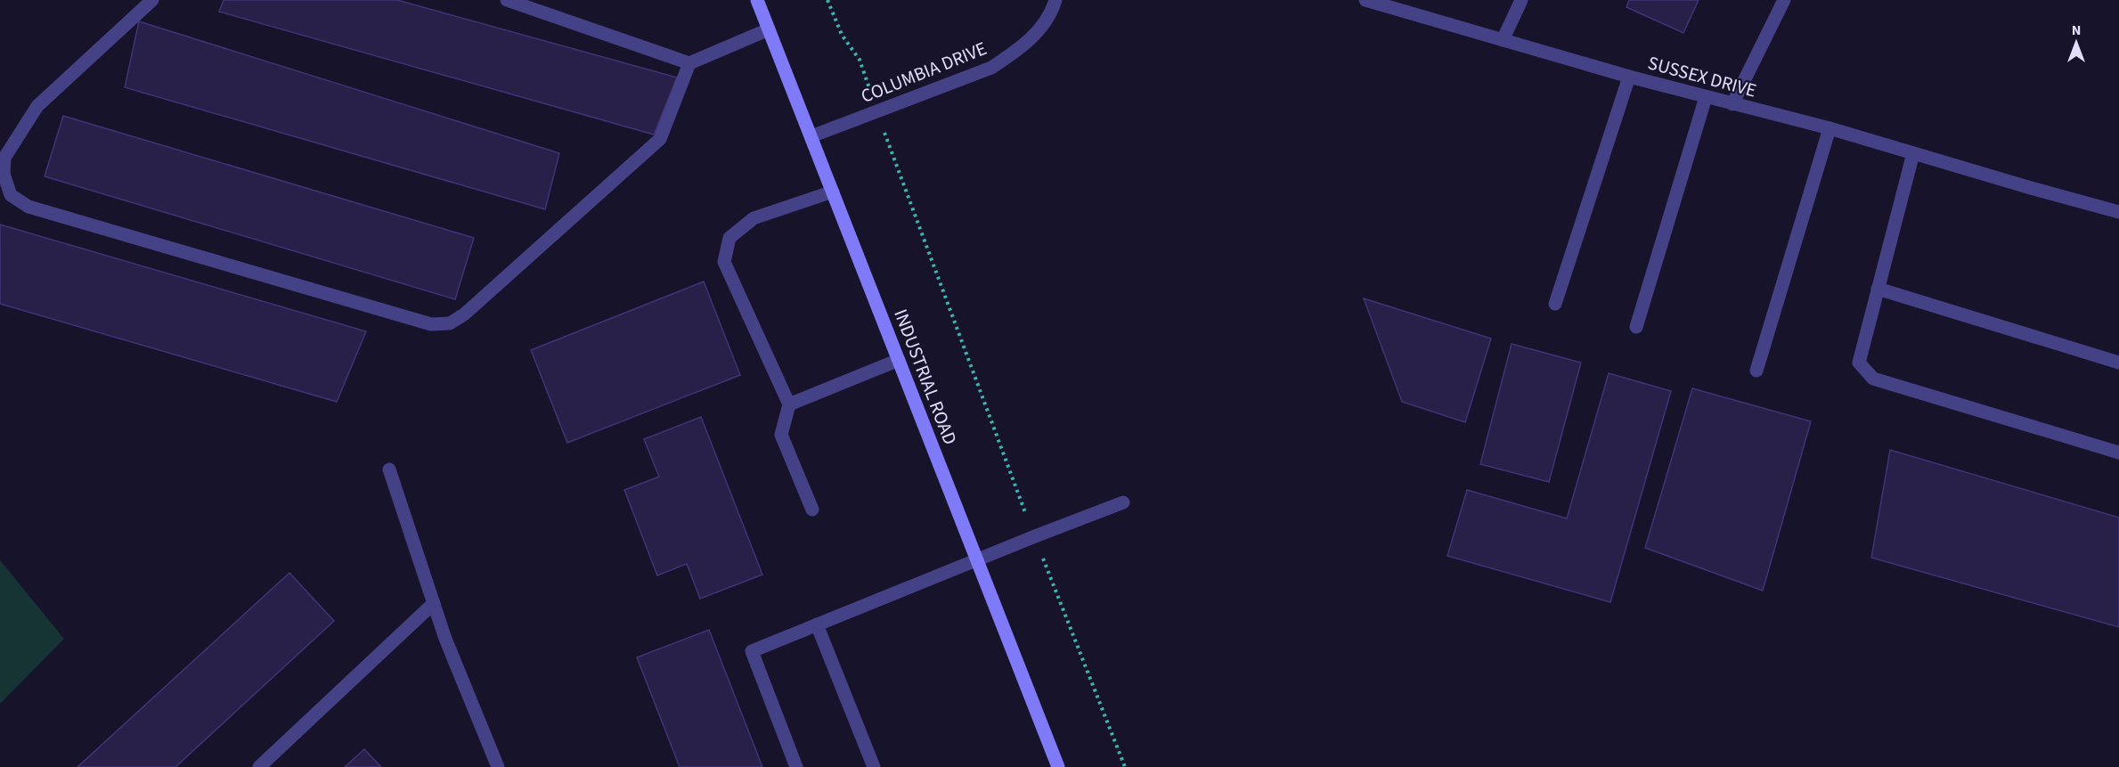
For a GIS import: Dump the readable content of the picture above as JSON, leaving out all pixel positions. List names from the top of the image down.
{
  "streets": {
    "main road": ["INDUSTRIAL ROAD"],
    "street": ["COLUMBIA DRIVE", "SUSSEX DRIVE"]
  },
  "crossings": [
    ["COLUMBIA DRIVE", "INDUSTRIAL ROAD"]
  ],
  "north": "top"
}
